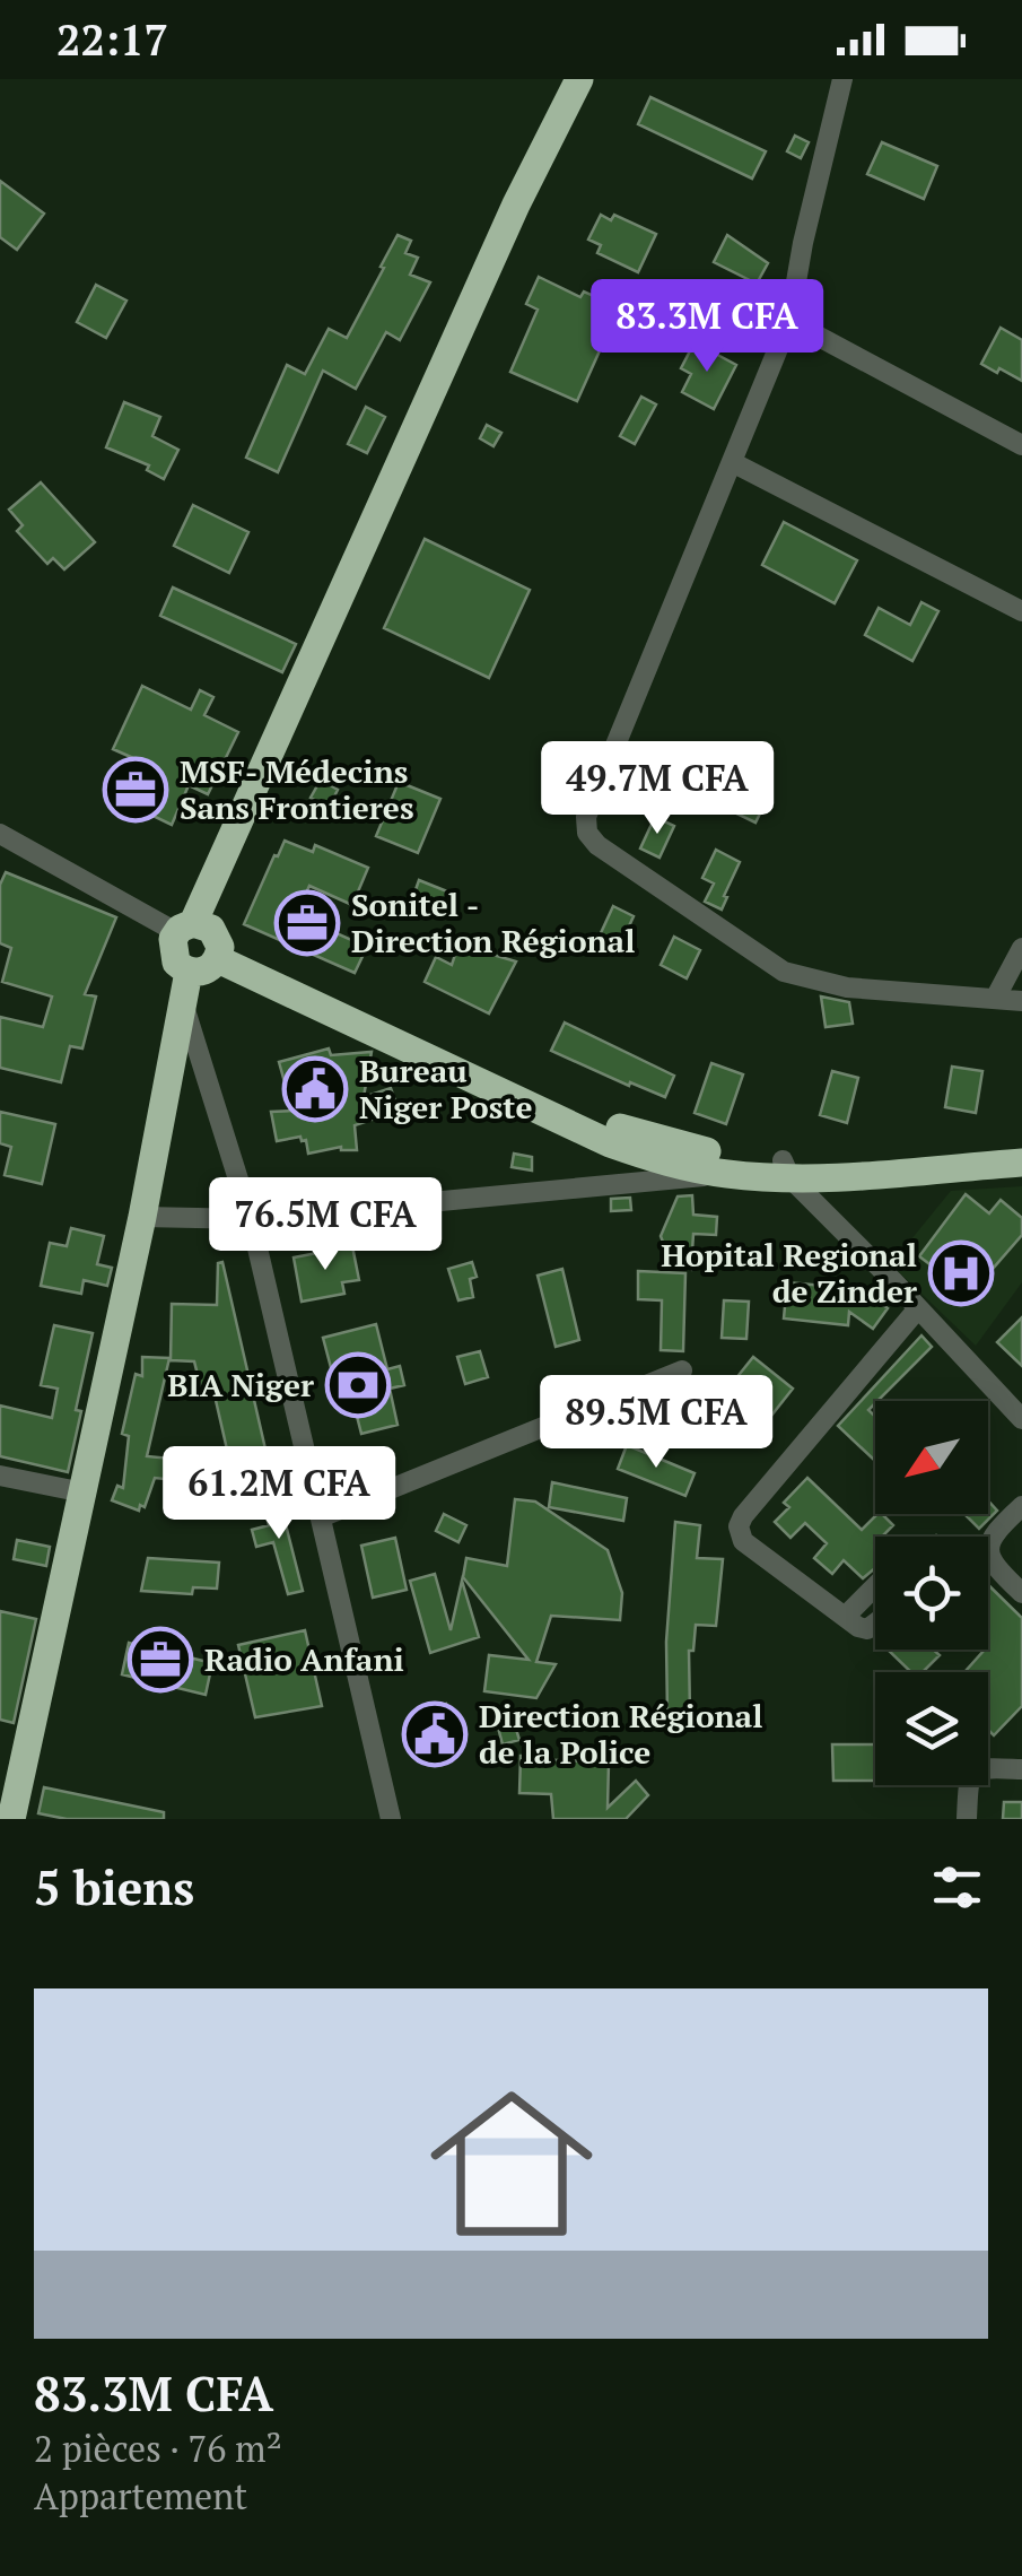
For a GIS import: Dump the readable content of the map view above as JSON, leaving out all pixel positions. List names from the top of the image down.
{
  "places": {
    "office": ["MSF- Médecins Sans Frontieres", "Sonitel - Direction Régional", "Radio Anfani"],
    "public building": ["Bureau Niger Poste", "Direction Régional de la Police"],
    "hospital": ["Hopital Regional de Zinder"],
    "bank": ["BIA Niger"]
  },
  "north": "bottom left",
  "page": {
    "status": "22:17",
    "price": [
      "83.3M CFA",
      "49.7M CFA",
      "76.5M CFA",
      "89.5M CFA",
      "61.2M CFA"
    ],
    "heading": "5 biens",
    "list": [
      {
        "name": "83.3M CFA",
        "note": "2 pièces · 76 m² · Appartement"
      }
    ]
  }
}
